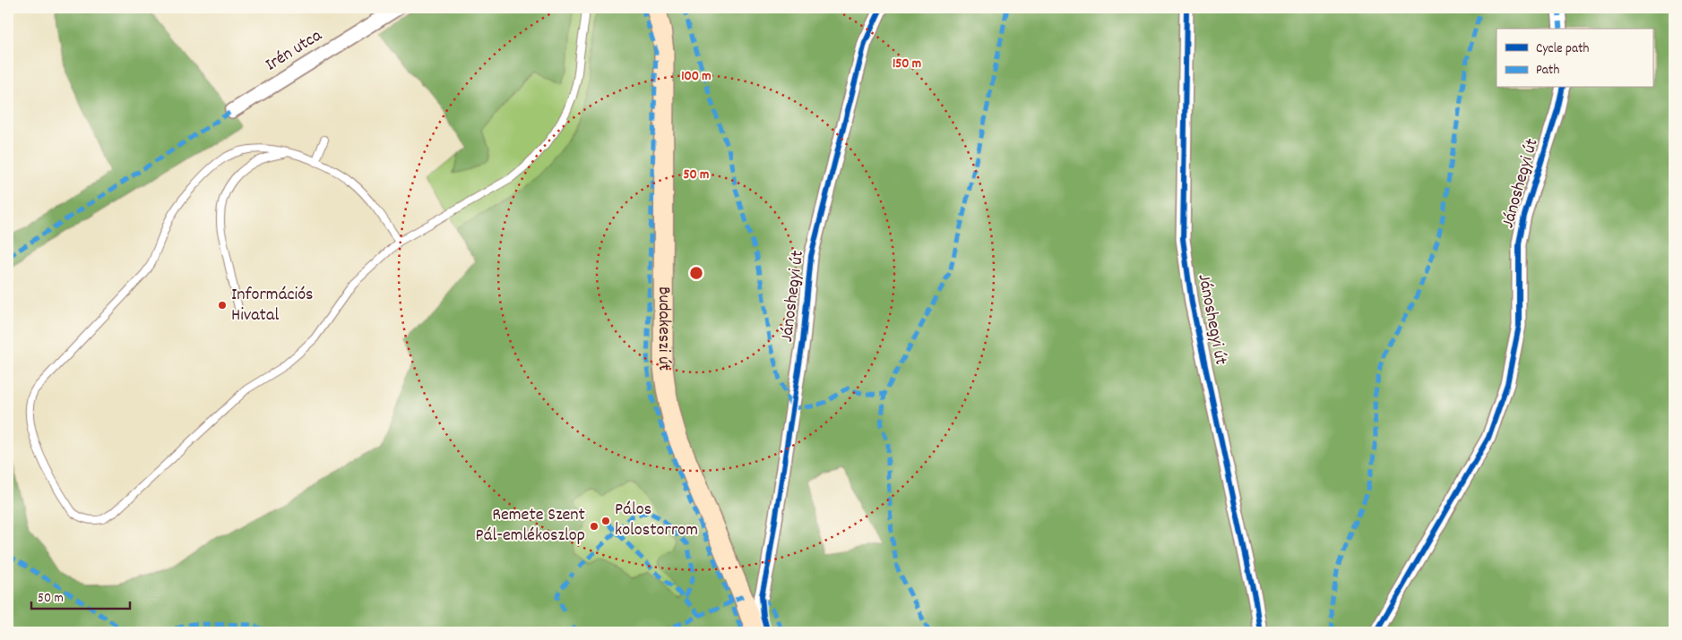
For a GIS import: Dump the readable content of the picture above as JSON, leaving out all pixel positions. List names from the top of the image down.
{
  "streets": {
    "main road": ["Budakeszi út"],
    "street": ["Irén utca", "Jánoshegyi út"]
  },
  "crossings": [
    ["Jánoshegyi út", "Budakeszi út"]
  ],
  "places": ["Információs Hivatal", "Pálos kolostorrom", "Remete Szent Pál-emlékoszlop"],
  "legend": ["Cycle path", "Path"],
  "scale_bar": "50 m",
  "rings": ["150 m", "100 m", "50 m"]
}
